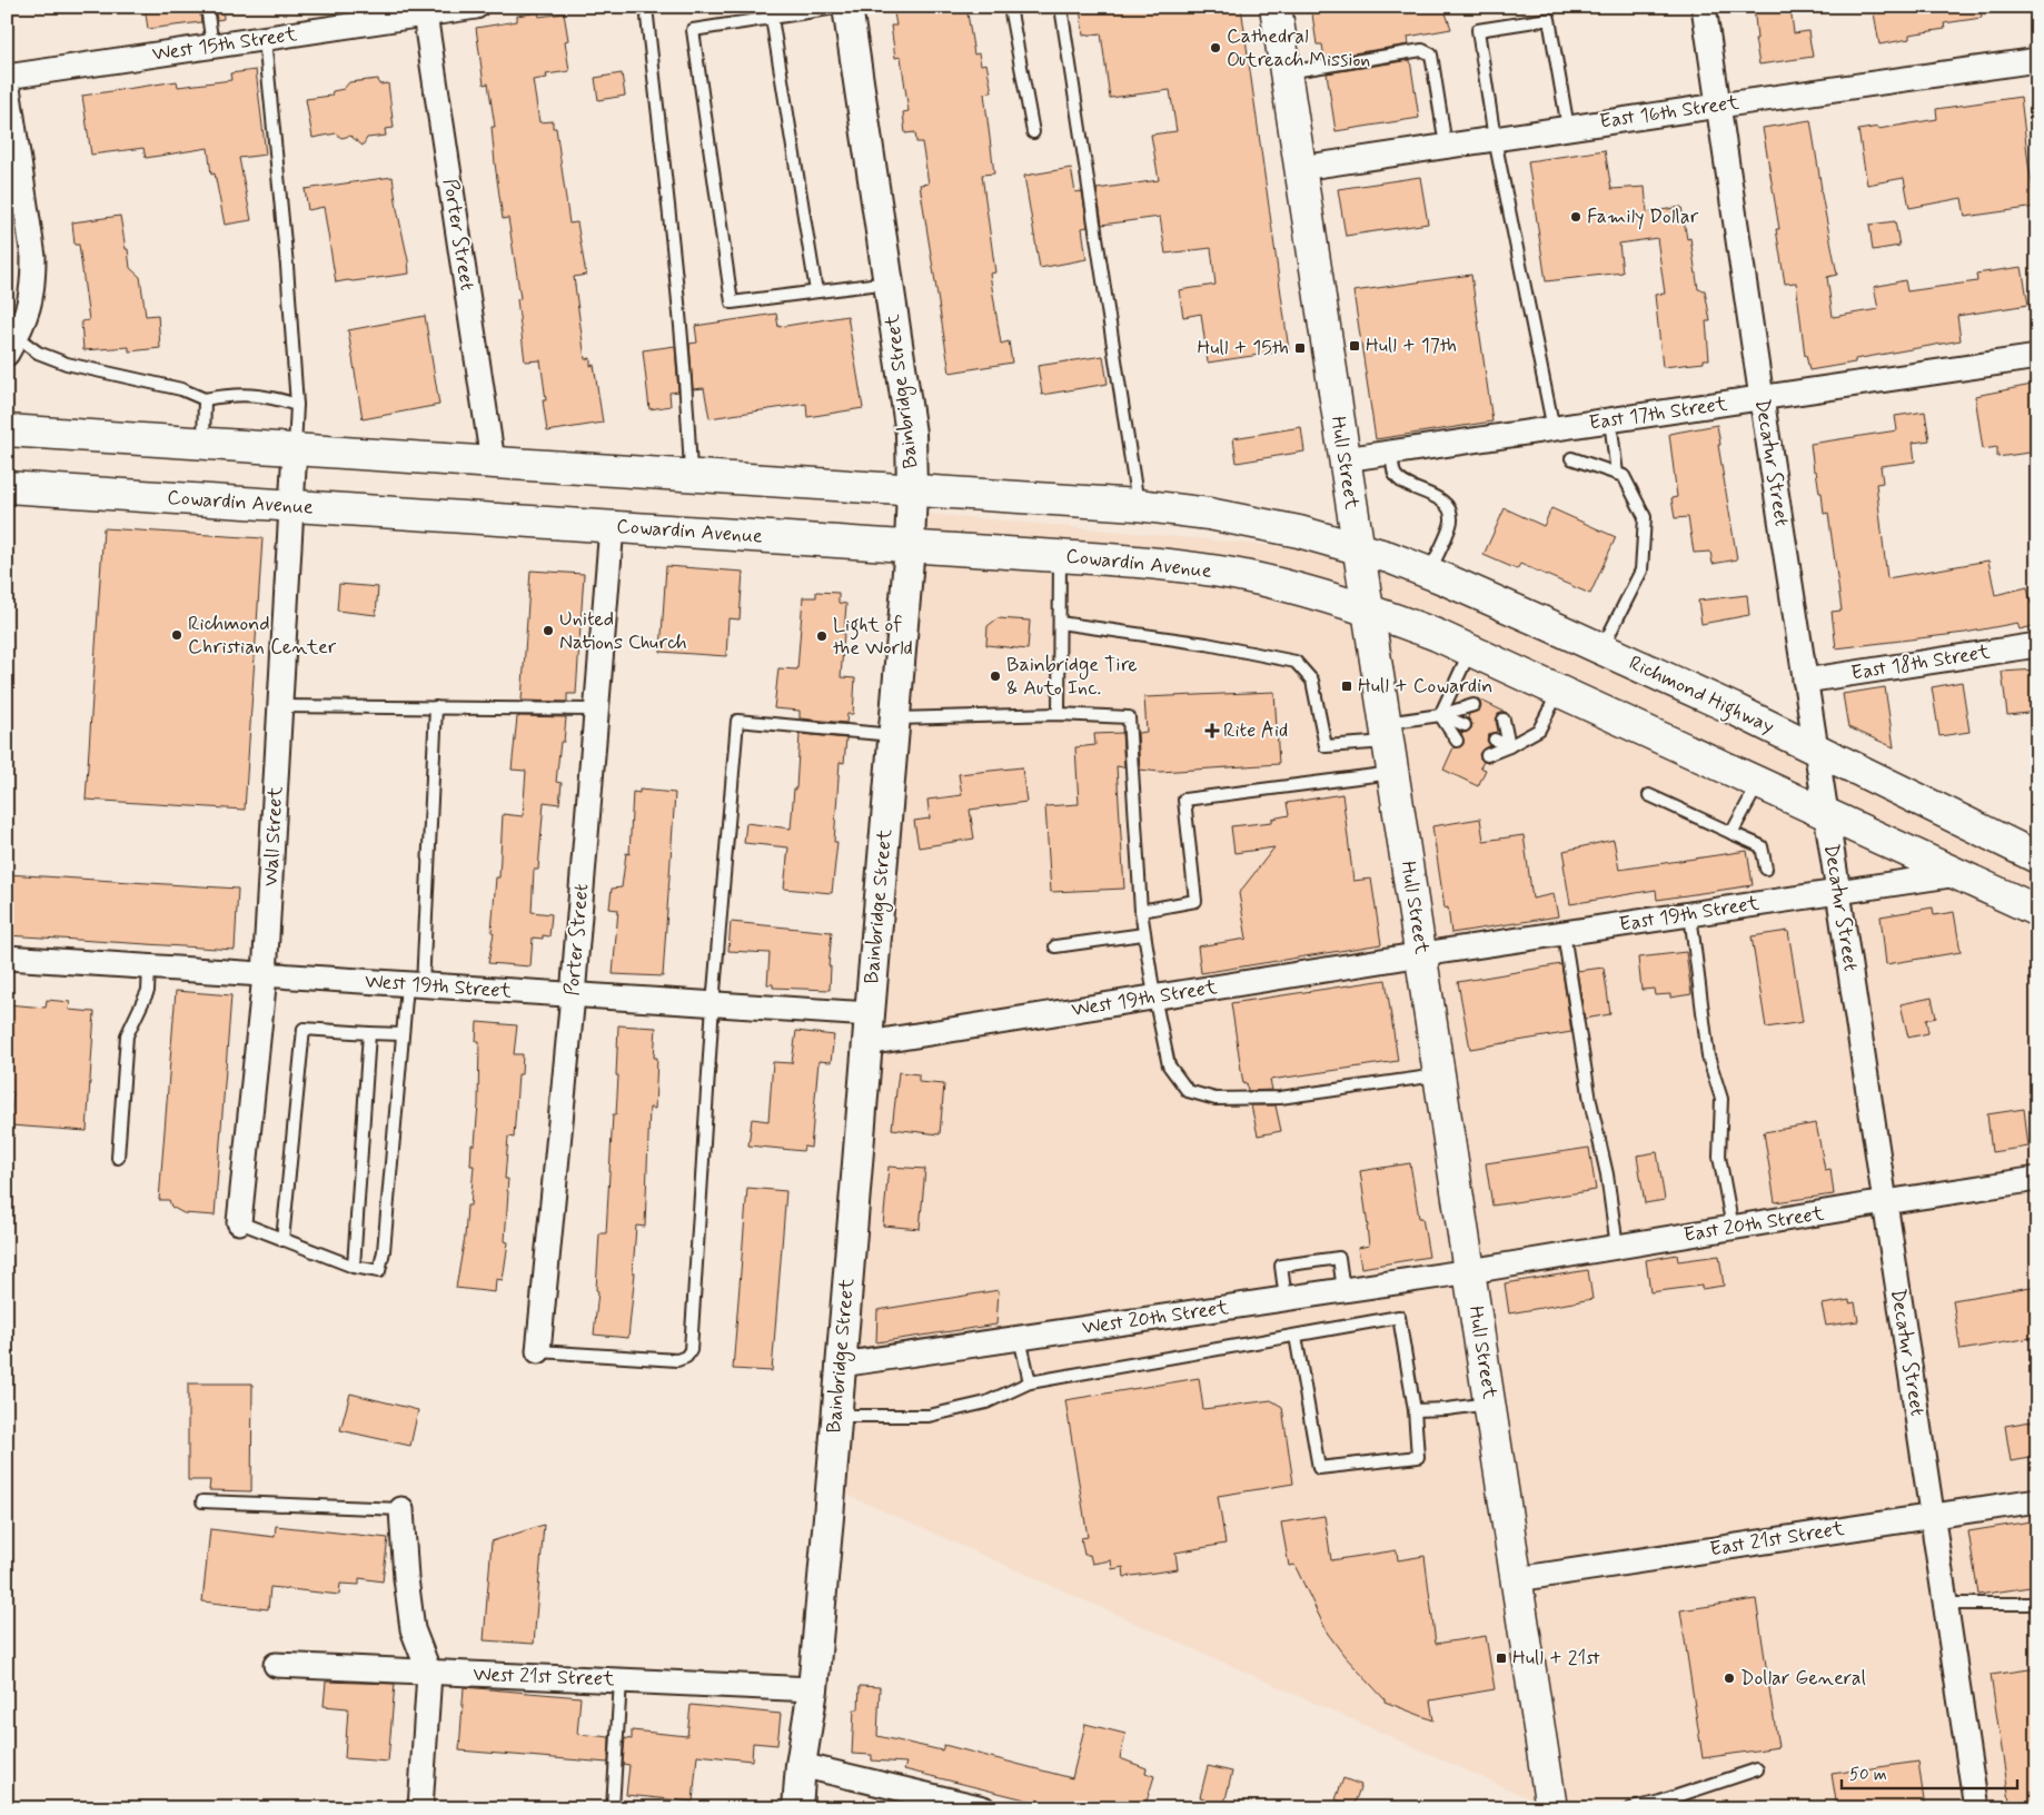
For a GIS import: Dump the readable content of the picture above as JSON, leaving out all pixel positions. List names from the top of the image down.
{
  "streets": {
    "main road": ["Hull Street", "Cowardin Avenue", "Richmond Highway"],
    "street": [
      "West 15th Street",
      "East 16th Street",
      "Porter Street",
      "Bainbridge Street",
      "East 17th Street",
      "Decatur Street",
      "East 18th Street",
      "Wall Street",
      "East 19th Street",
      "West 19th Street",
      "East 20th Street",
      "West 20th Street",
      "East 21st Street",
      "West 21st Street"
    ]
  },
  "crossings": [
    ["West 15th Street", "Porter Street"],
    ["East 16th Street", "Hull Street"],
    ["East 16th Street", "Decatur Street"],
    ["Porter Street", "Cowardin Avenue"],
    ["Porter Street", "West 19th Street"],
    ["Bainbridge Street", "Cowardin Avenue"],
    ["Bainbridge Street", "West 19th Street"],
    ["Bainbridge Street", "West 20th Street"],
    ["Bainbridge Street", "West 21st Street"],
    ["East 17th Street", "Hull Street"],
    ["East 17th Street", "Decatur Street"],
    ["Hull Street", "Cowardin Avenue"],
    ["Hull Street", "Richmond Highway"],
    ["Hull Street", "East 19th Street"],
    ["Hull Street", "West 19th Street"],
    ["Hull Street", "East 20th Street"],
    ["Hull Street", "West 20th Street"],
    ["Hull Street", "East 21st Street"],
    ["Decatur Street", "East 18th Street"],
    ["Decatur Street", "Richmond Highway"],
    ["Decatur Street", "East 19th Street"],
    ["Decatur Street", "East 20th Street"],
    ["Decatur Street", "East 21st Street"],
    ["Cowardin Avenue", "Wall Street"],
    ["Wall Street", "West 19th Street"],
    ["East 19th Street", "West 19th Street"],
    ["East 20th Street", "West 20th Street"]
  ],
  "places": {
    "other": [
      "Cathedral Outreach Mission",
      "Family Dollar",
      "United Nations Church",
      "Richmond Christian Center",
      "Light of the World",
      "Bainbridge Tire & Auto Inc.",
      "Dollar General"
    ],
    "transit": [
      "Hull + 17th",
      "Hull + 15th",
      "Hull + Cowardin",
      "Hull + 21st"
    ],
    "health": ["Rite Aid"]
  },
  "scale_bar": "50 m"
}
